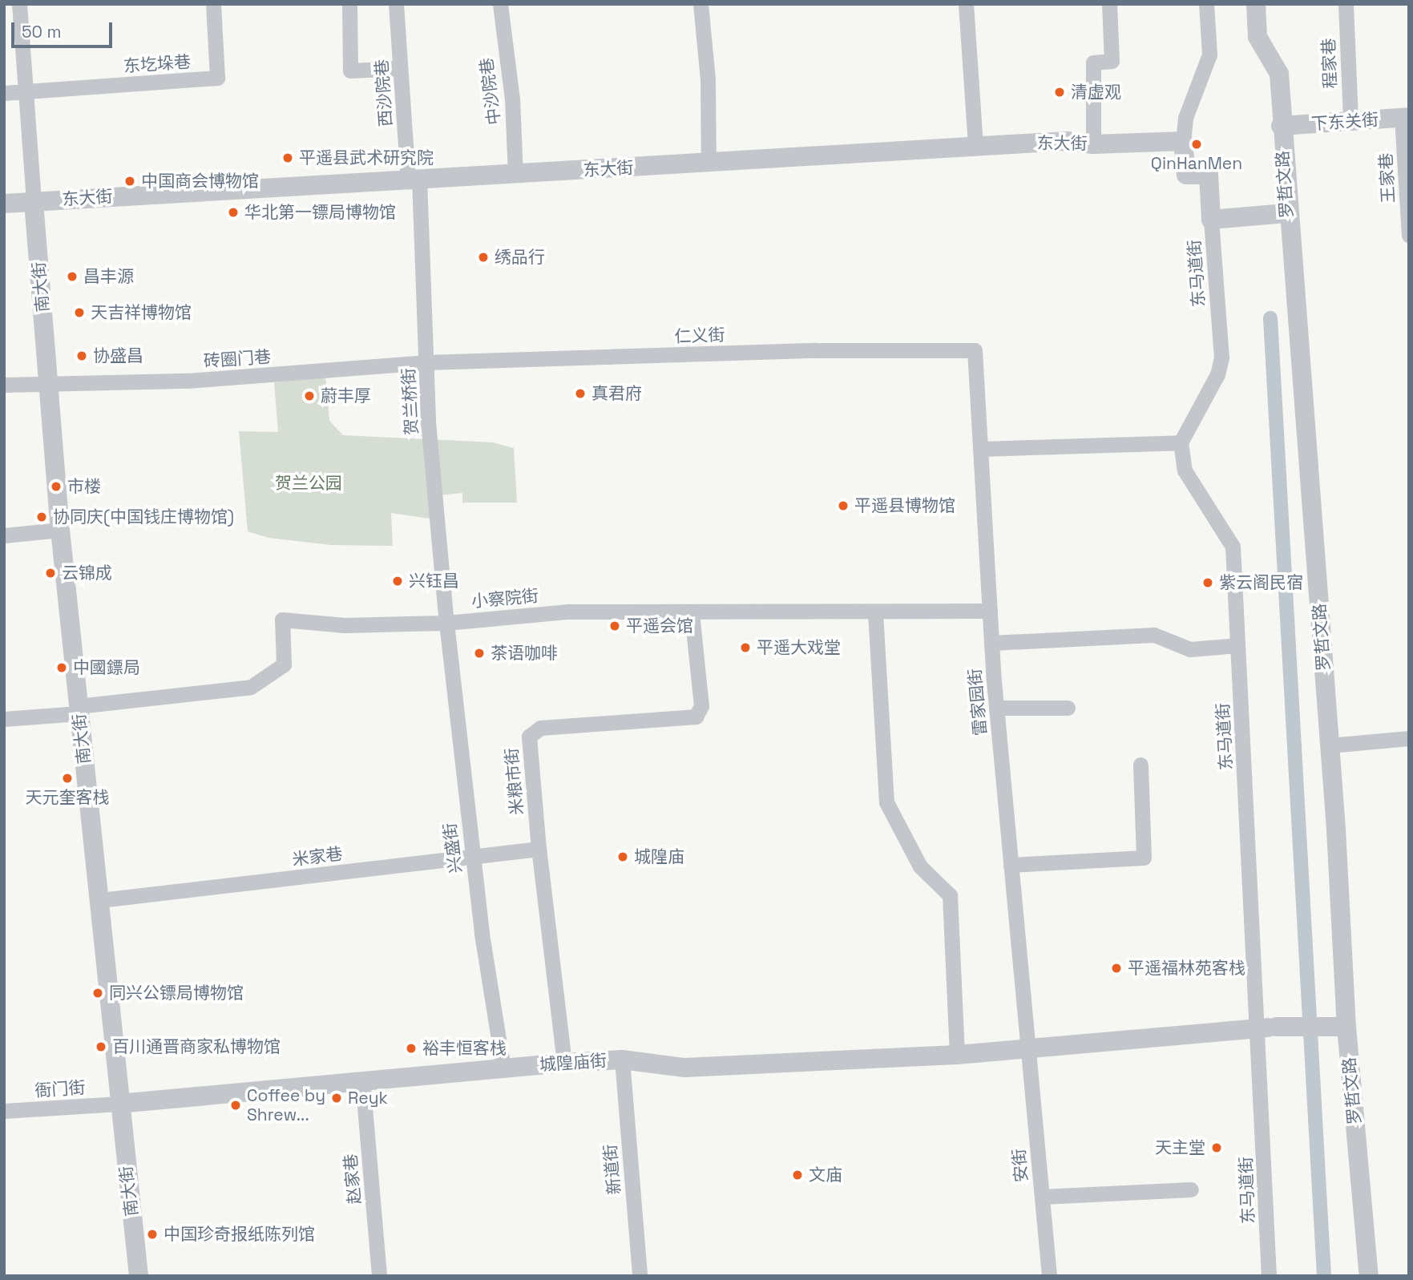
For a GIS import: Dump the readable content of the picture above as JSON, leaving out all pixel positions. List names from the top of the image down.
{
  "streets": {
    "street": [
      "程家巷",
      "东圪垛巷",
      "中沙院巷",
      "西沙院巷",
      "下东关街",
      "东大街",
      "王家巷",
      "罗哲文路",
      "东马道街",
      "南大街",
      "仁义街",
      "砖圈门巷",
      "贺兰桥街",
      "小察院街",
      "雷家园街",
      "米粮市街",
      "兴盛街",
      "米家巷",
      "城隍庙街",
      "衙门街",
      "安街",
      "新道街",
      "赵家巷"
    ]
  },
  "crossings": [
    ["程家巷", "下东关街"],
    ["中沙院巷", "东大街"],
    ["西沙院巷", "东大街"],
    ["西沙院巷", "贺兰桥街"],
    ["下东关街", "王家巷"],
    ["下东关街", "罗哲文路"],
    ["东大街", "南大街"],
    ["东大街", "贺兰桥街"],
    ["罗哲文路", "城隍庙街"],
    ["东马道街", "城隍庙街"],
    ["南大街", "砖圈门巷"],
    ["南大街", "小察院街"],
    ["南大街", "米家巷"],
    ["南大街", "城隍庙街"],
    ["南大街", "衙门街"],
    ["仁义街", "砖圈门巷"],
    ["仁义街", "贺兰桥街"],
    ["仁义街", "雷家园街"],
    ["砖圈门巷", "贺兰桥街"],
    ["贺兰桥街", "小察院街"],
    ["贺兰桥街", "兴盛街"],
    ["小察院街", "雷家园街"],
    ["小察院街", "米粮市街"],
    ["小察院街", "兴盛街"],
    ["雷家园街", "城隍庙街"],
    ["雷家园街", "安街"],
    ["米粮市街", "米家巷"],
    ["米粮市街", "城隍庙街"],
    ["兴盛街", "米家巷"],
    ["兴盛街", "城隍庙街"],
    ["城隍庙街", "衙门街"],
    ["城隍庙街", "安街"],
    ["城隍庙街", "新道街"],
    ["城隍庙街", "赵家巷"]
  ],
  "parks": ["贺兰公园"],
  "places": [
    "清虚观",
    "QinHanMen",
    "平遥县武术研究院",
    "中国商会博物馆",
    "华北第一镖局博物馆",
    "绣品行",
    "昌丰源",
    "天吉祥博物馆",
    "协盛昌",
    "真君府",
    "蔚丰厚",
    "市楼",
    "平遥县博物馆",
    "协同庆(中国钱庄博物馆)",
    "云锦成",
    "兴钰昌",
    "紫云阁民宿",
    "平遥会馆",
    "平遥大戏堂",
    "茶语咖啡",
    "中國鏢局",
    "天元奎客栈",
    "城隍庙",
    "平遥福林苑客栈",
    "同兴公镖局博物馆",
    "百川通晋商家私博物馆",
    "裕丰恒客栈",
    "Reyk",
    "Coffee by Shrew...",
    "天主堂",
    "文庙",
    "中国珍奇报纸陈列馆"
  ],
  "scale_bar": "50 m"
}
